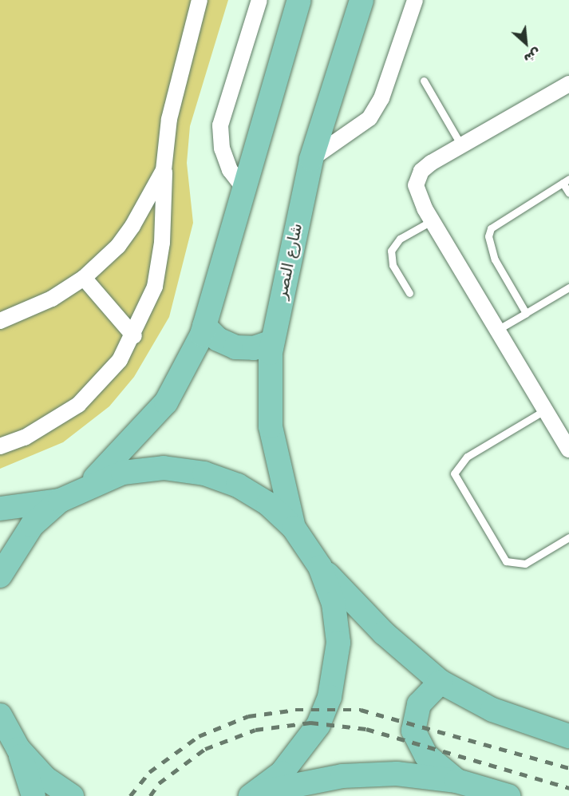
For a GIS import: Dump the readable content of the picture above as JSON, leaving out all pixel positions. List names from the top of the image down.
{
  "streets": {
    "main road": ["شارع النصر"]
  },
  "north": "bottom right"
}
